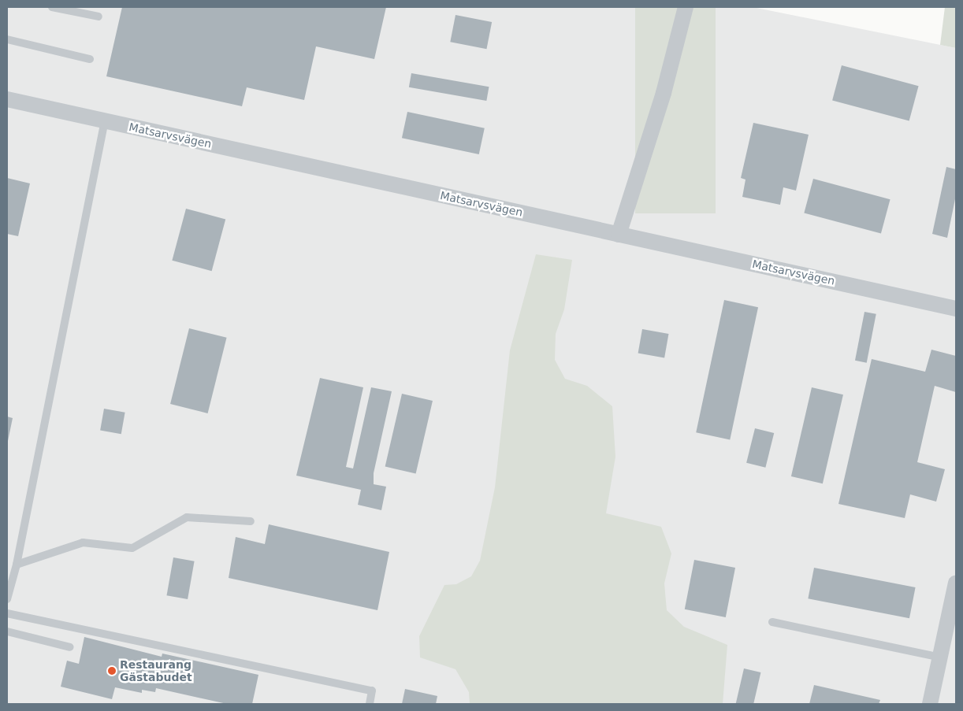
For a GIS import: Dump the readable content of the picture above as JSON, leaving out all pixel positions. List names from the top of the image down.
{
  "streets": {
    "street": ["Matsarvsvägen"]
  },
  "places": ["Restaurang Gästabudet"]
}
